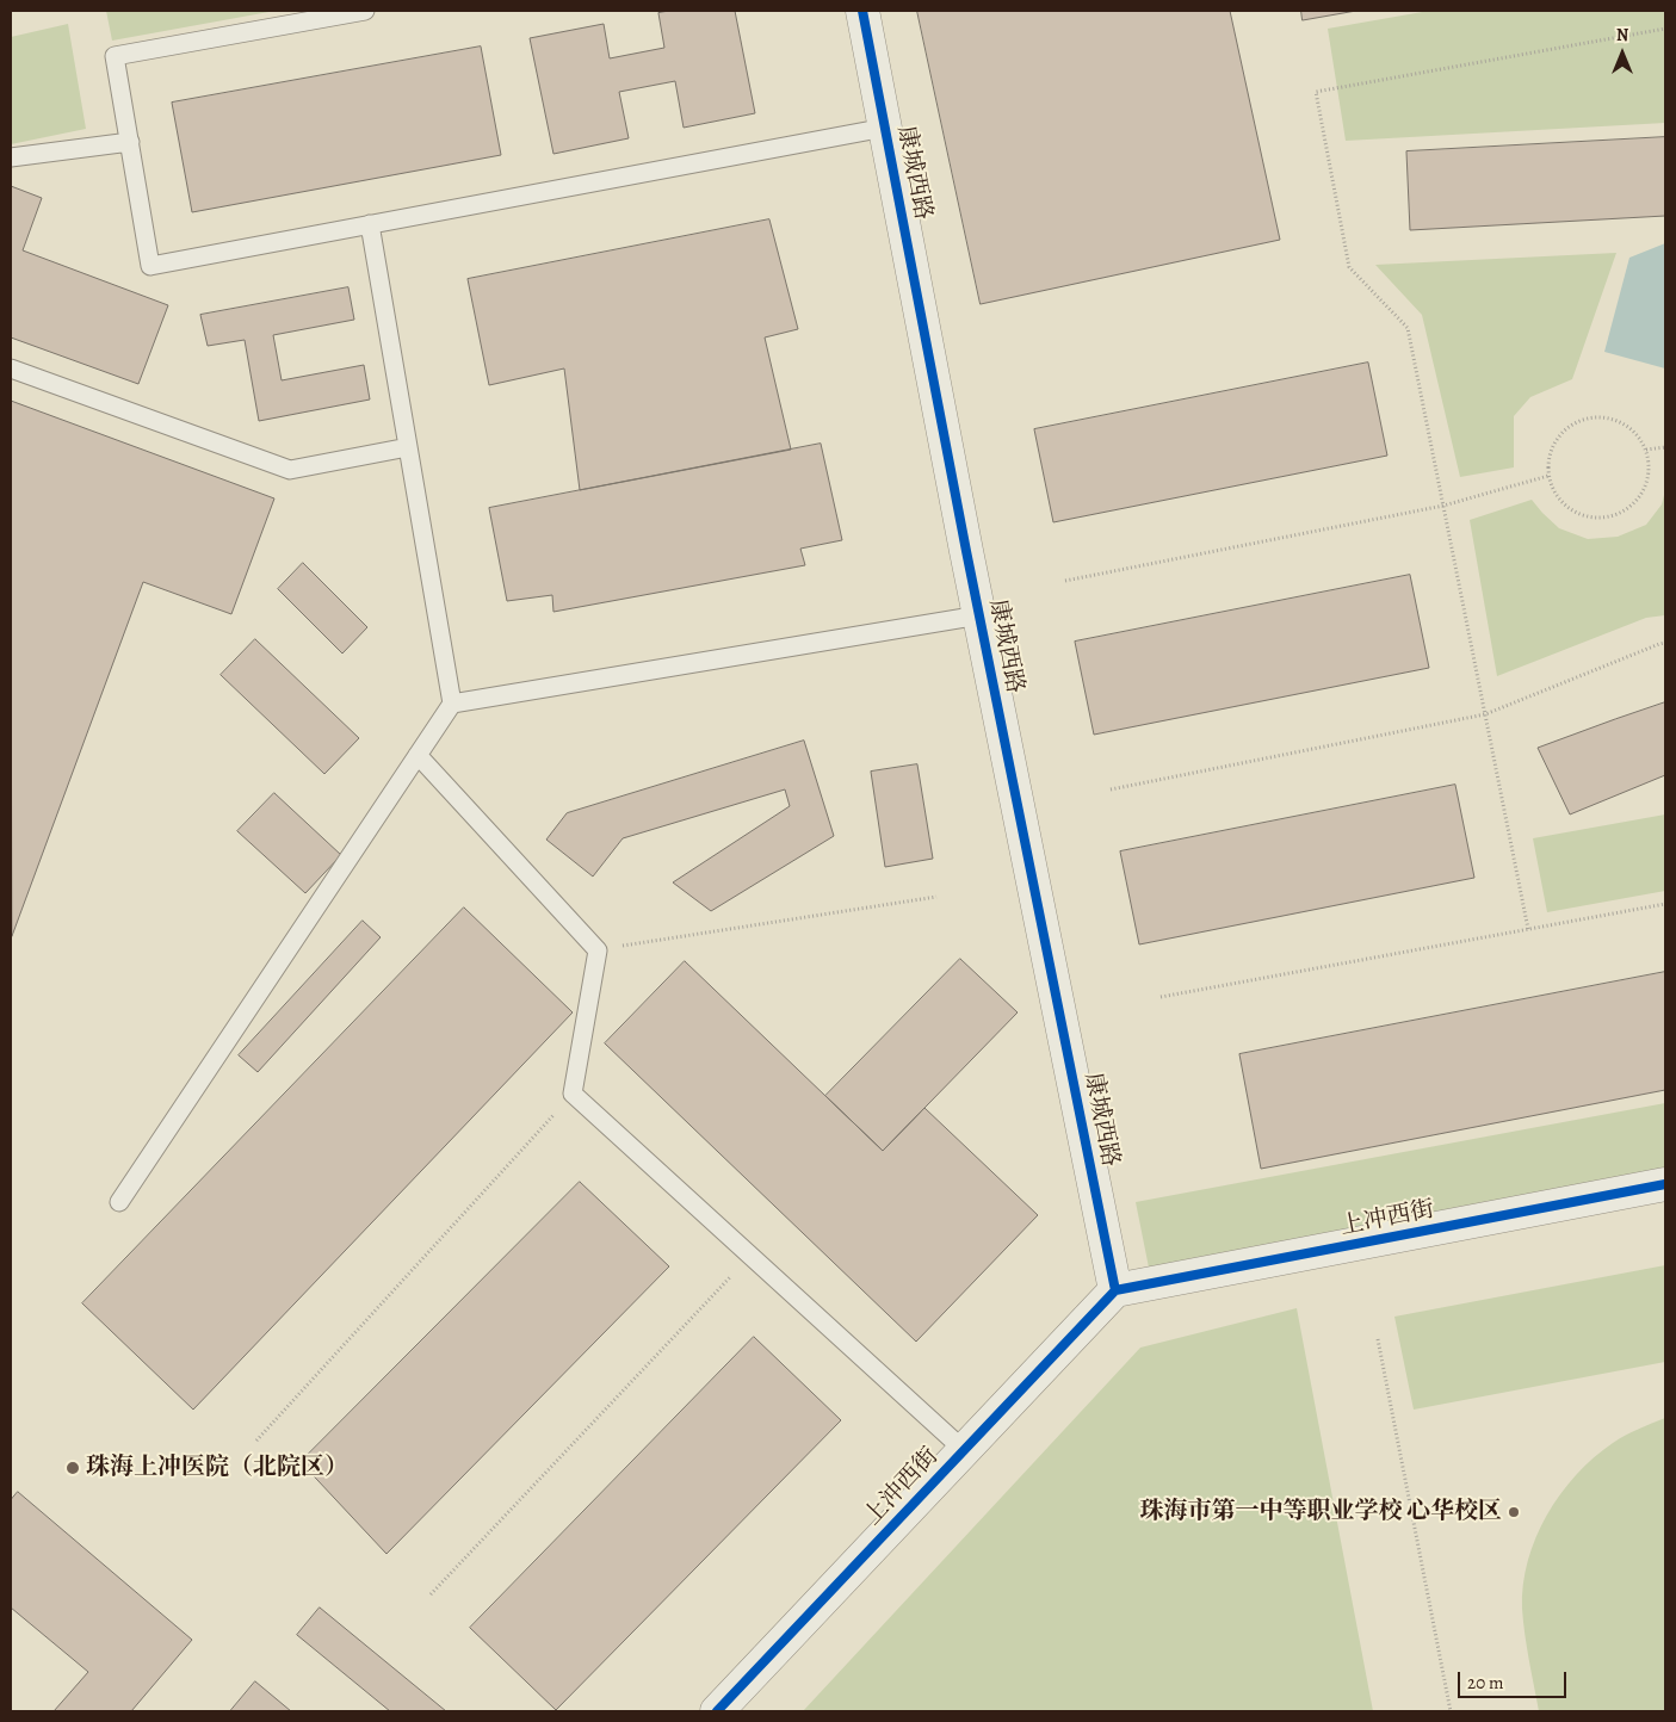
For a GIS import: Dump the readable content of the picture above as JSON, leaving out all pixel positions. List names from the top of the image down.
{
  "streets": {
    "street": ["康城西路", "上冲西街", "上沖西街"]
  },
  "crossings": [
    ["康城西路", "上冲西街"],
    ["康城西路", "上沖西街"],
    ["上冲西街", "上沖西街"]
  ],
  "places": ["珠海上冲医院（北院区）", "珠海市第一中等职业学校 心华校区"],
  "scale_bar": "20 m",
  "north": "top"
}
